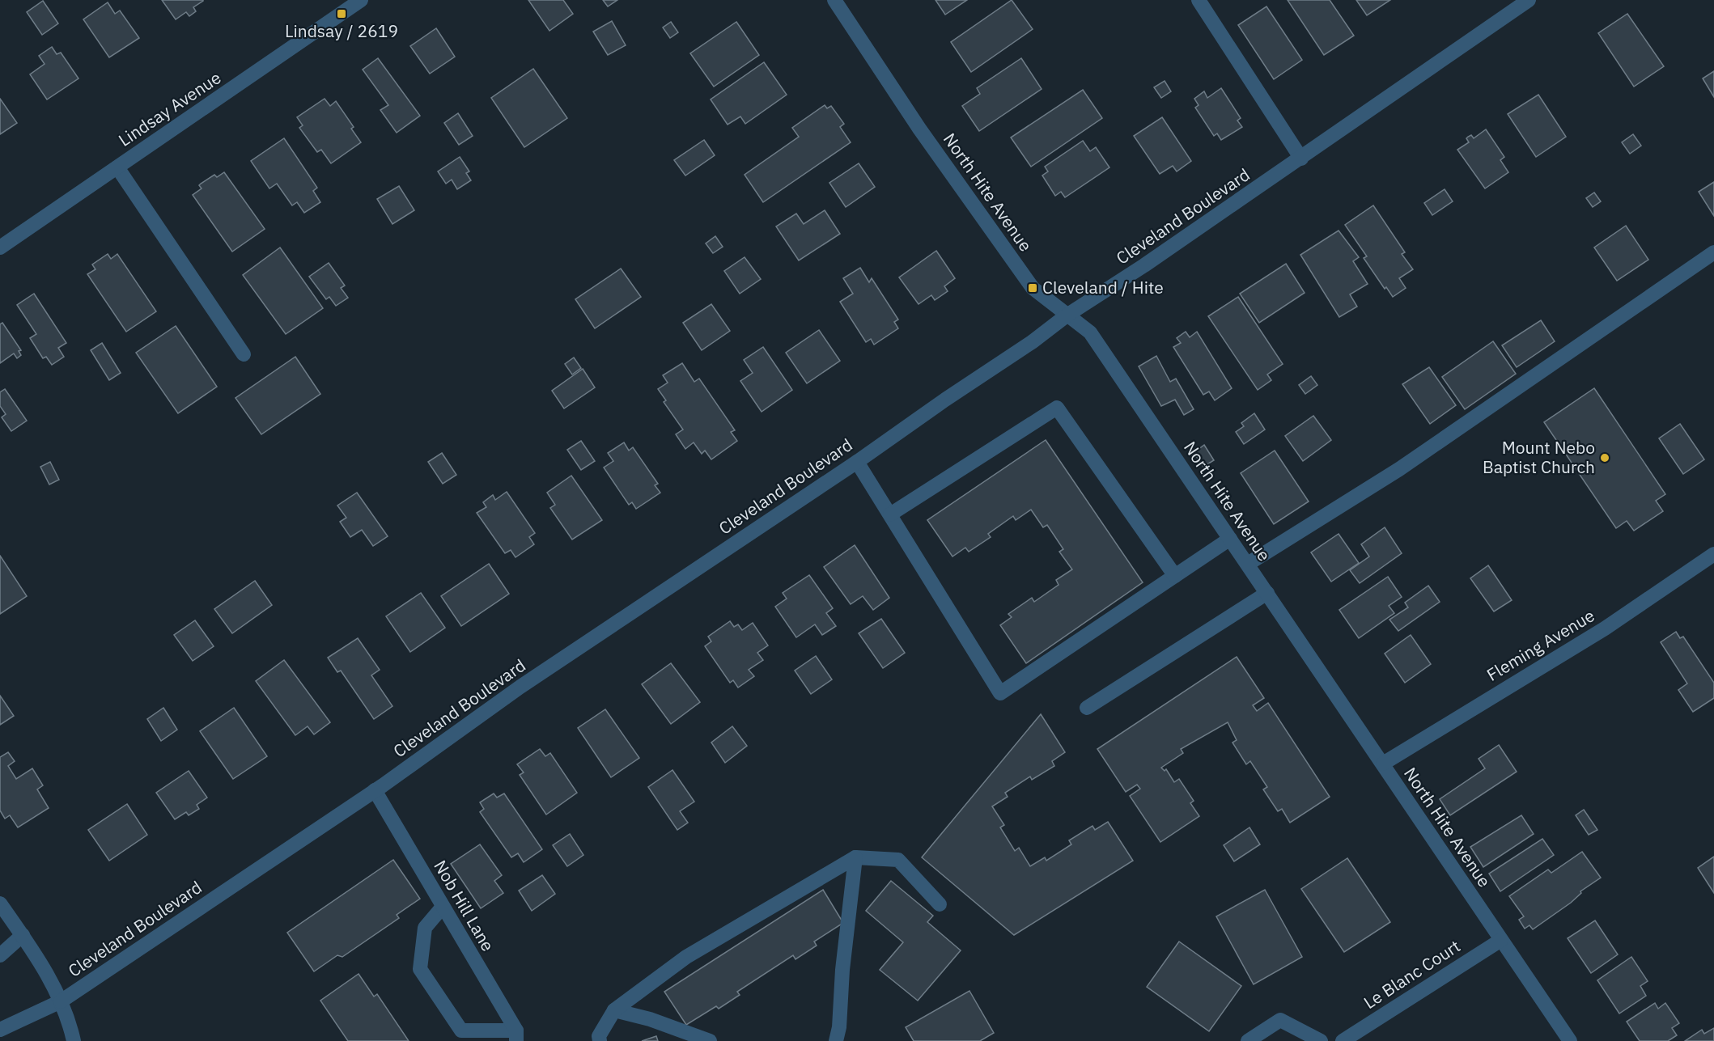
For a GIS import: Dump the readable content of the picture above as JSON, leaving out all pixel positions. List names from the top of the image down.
{
  "streets": {
    "street": [
      "Lindsay Avenue",
      "North Hite Avenue",
      "Cleveland Boulevard",
      "Fleming Avenue",
      "Nob Hill Lane",
      "Le Blanc Court"
    ]
  },
  "crossings": [
    ["North Hite Avenue", "Cleveland Boulevard"],
    ["North Hite Avenue", "Fleming Avenue"],
    ["North Hite Avenue", "Le Blanc Court"],
    ["Cleveland Boulevard", "Nob Hill Lane"]
  ],
  "places": {
    "transit": ["Lindsay / 2619", "Cleveland / Hite"],
    "other": ["Mount Nebo Baptist Church"]
  }
}
